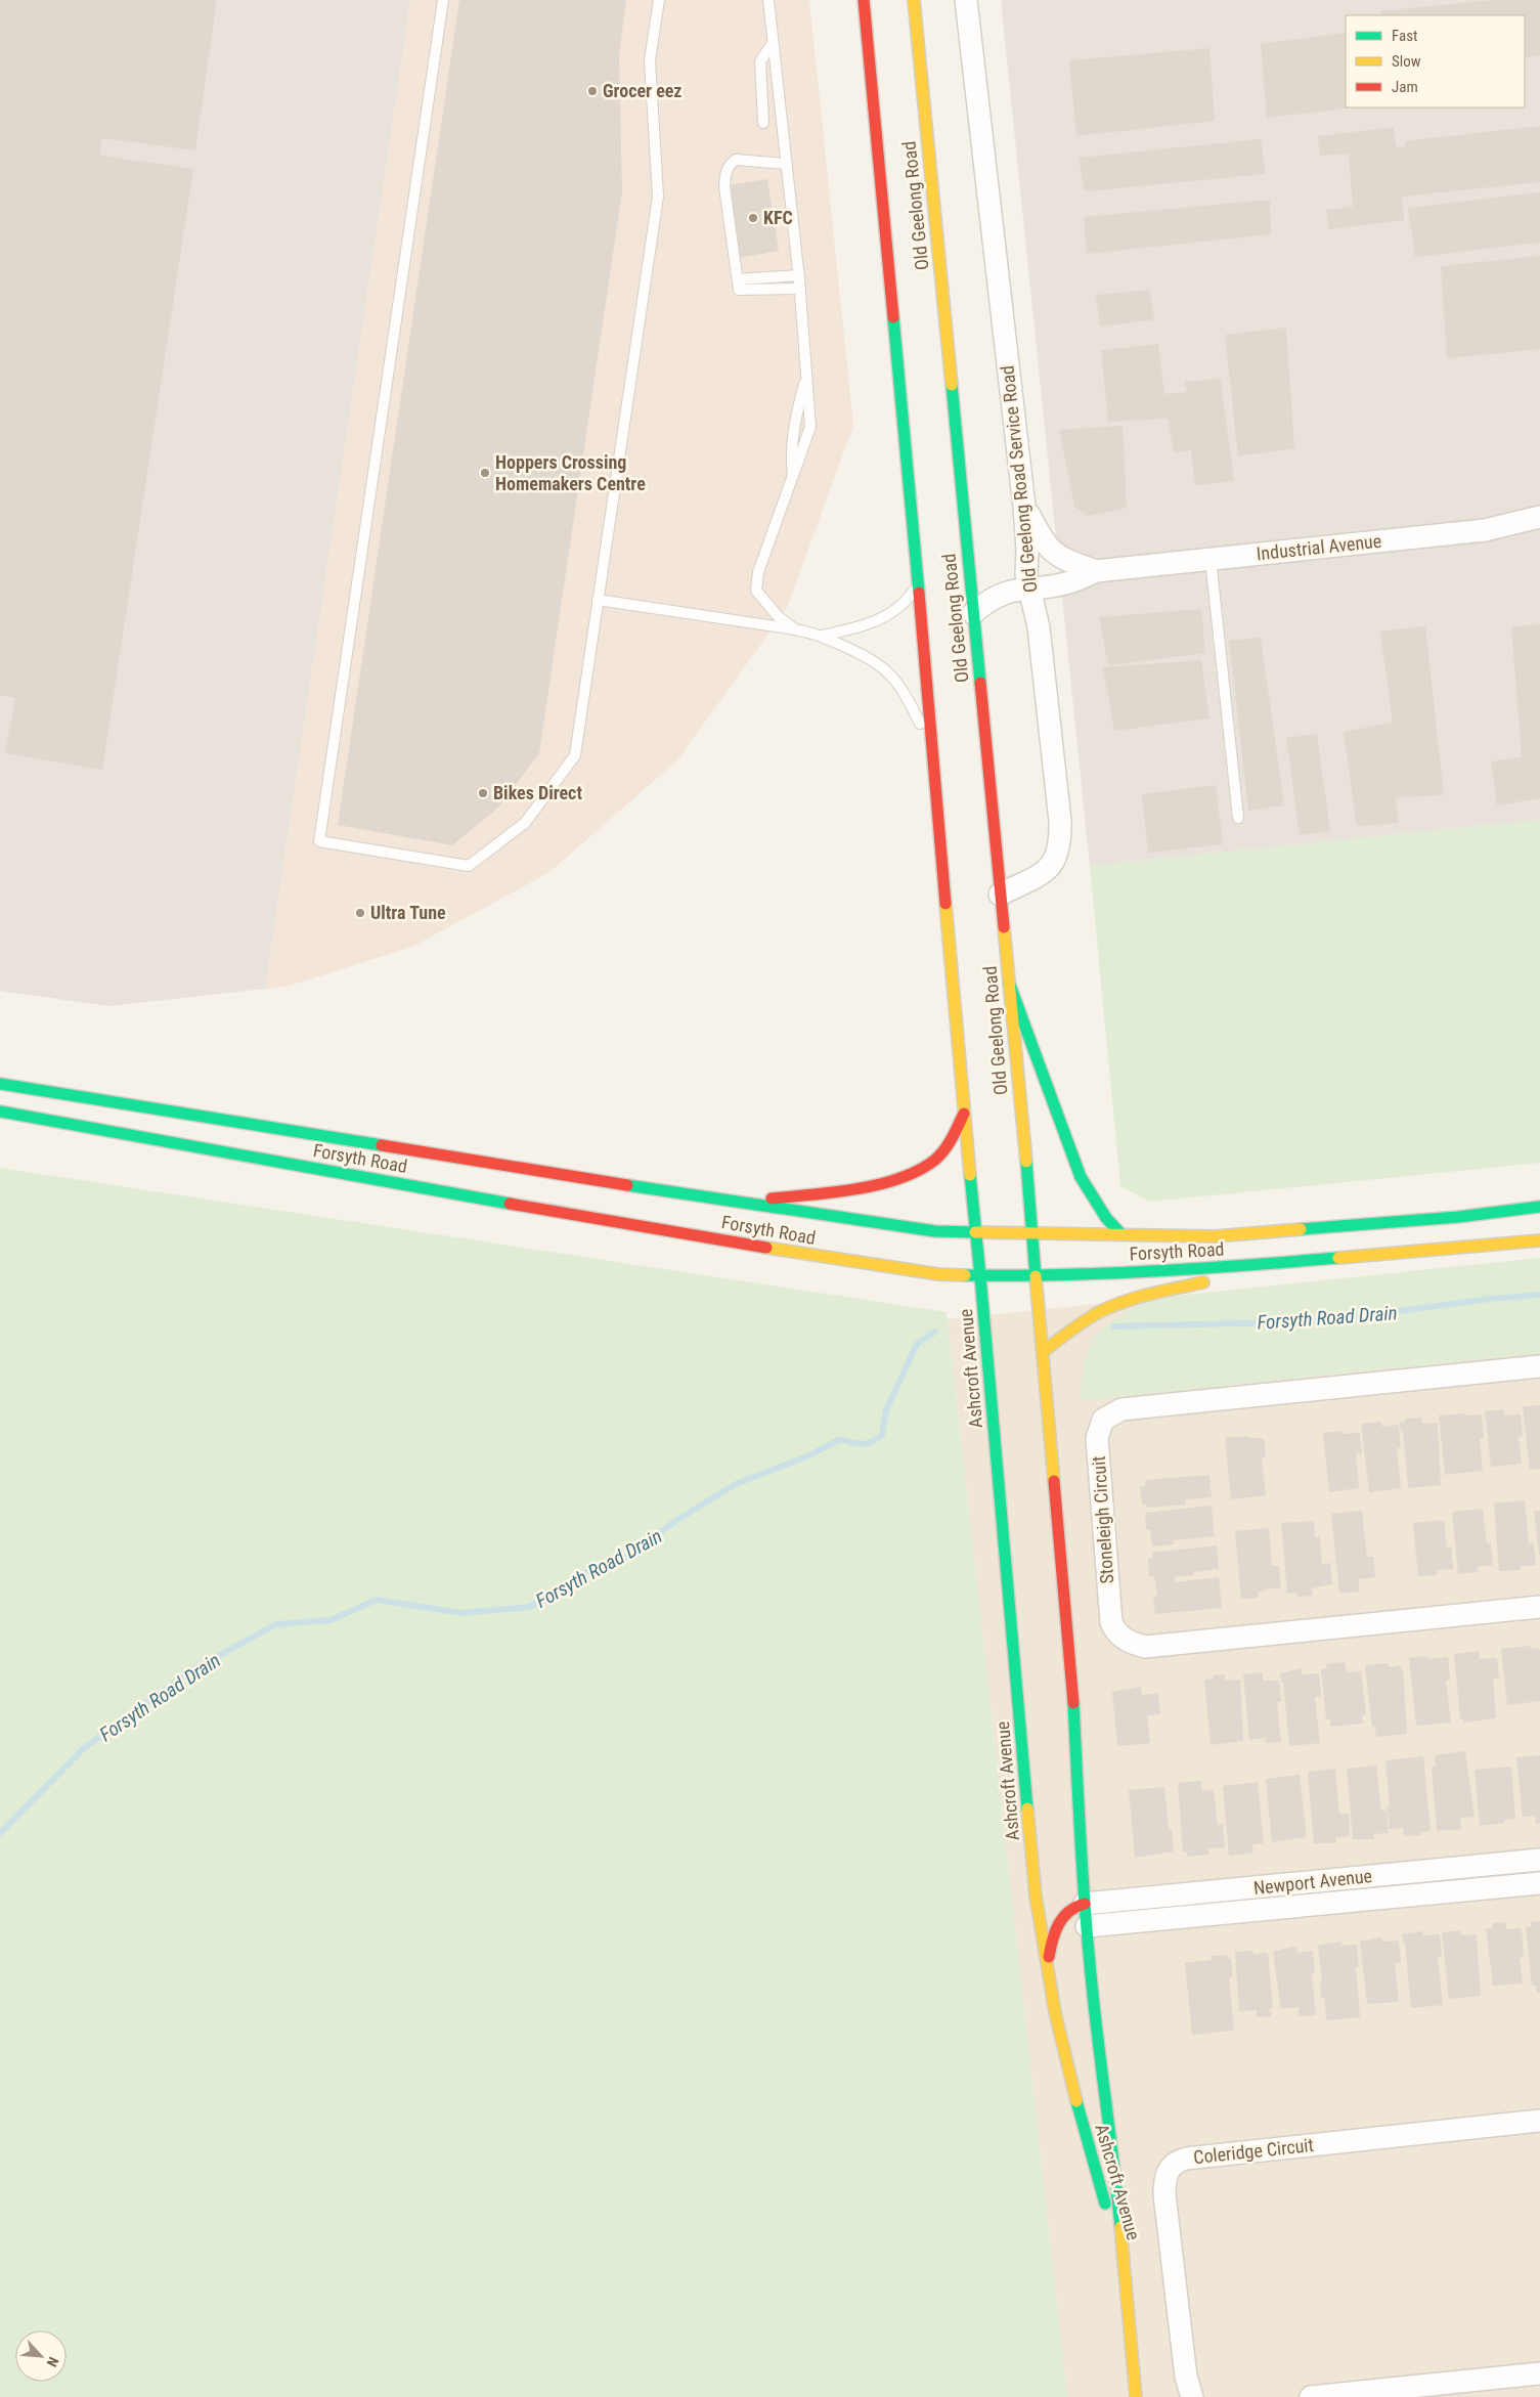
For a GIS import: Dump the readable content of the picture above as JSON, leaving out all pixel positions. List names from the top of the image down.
{
  "streets": {
    "main road": ["Old Geelong Road", "Forsyth Road", "Ashcroft Avenue"],
    "street": [
      "Old Geelong Road Service Road",
      "Industrial Avenue",
      "Stoneleigh Circuit",
      "Newport Avenue",
      "Coleridge Circuit"
    ]
  },
  "crossings": [
    ["Old Geelong Road", "Old Geelong Road Service Road"],
    ["Old Geelong Road", "Industrial Avenue"],
    ["Old Geelong Road", "Forsyth Road"],
    ["Old Geelong Road", "Ashcroft Avenue"],
    ["Old Geelong Road Service Road", "Industrial Avenue"],
    ["Forsyth Road", "Ashcroft Avenue"],
    ["Ashcroft Avenue", "Newport Avenue"]
  ],
  "water": ["Forsyth Road Drain"],
  "places": [
    "Grocer eez",
    "KFC",
    "Hoppers Crossing Homemakers Centre",
    "Bikes Direct",
    "Ultra Tune"
  ],
  "legend": ["Fast", "Slow", "Jam"],
  "north": "bottom right"
}
